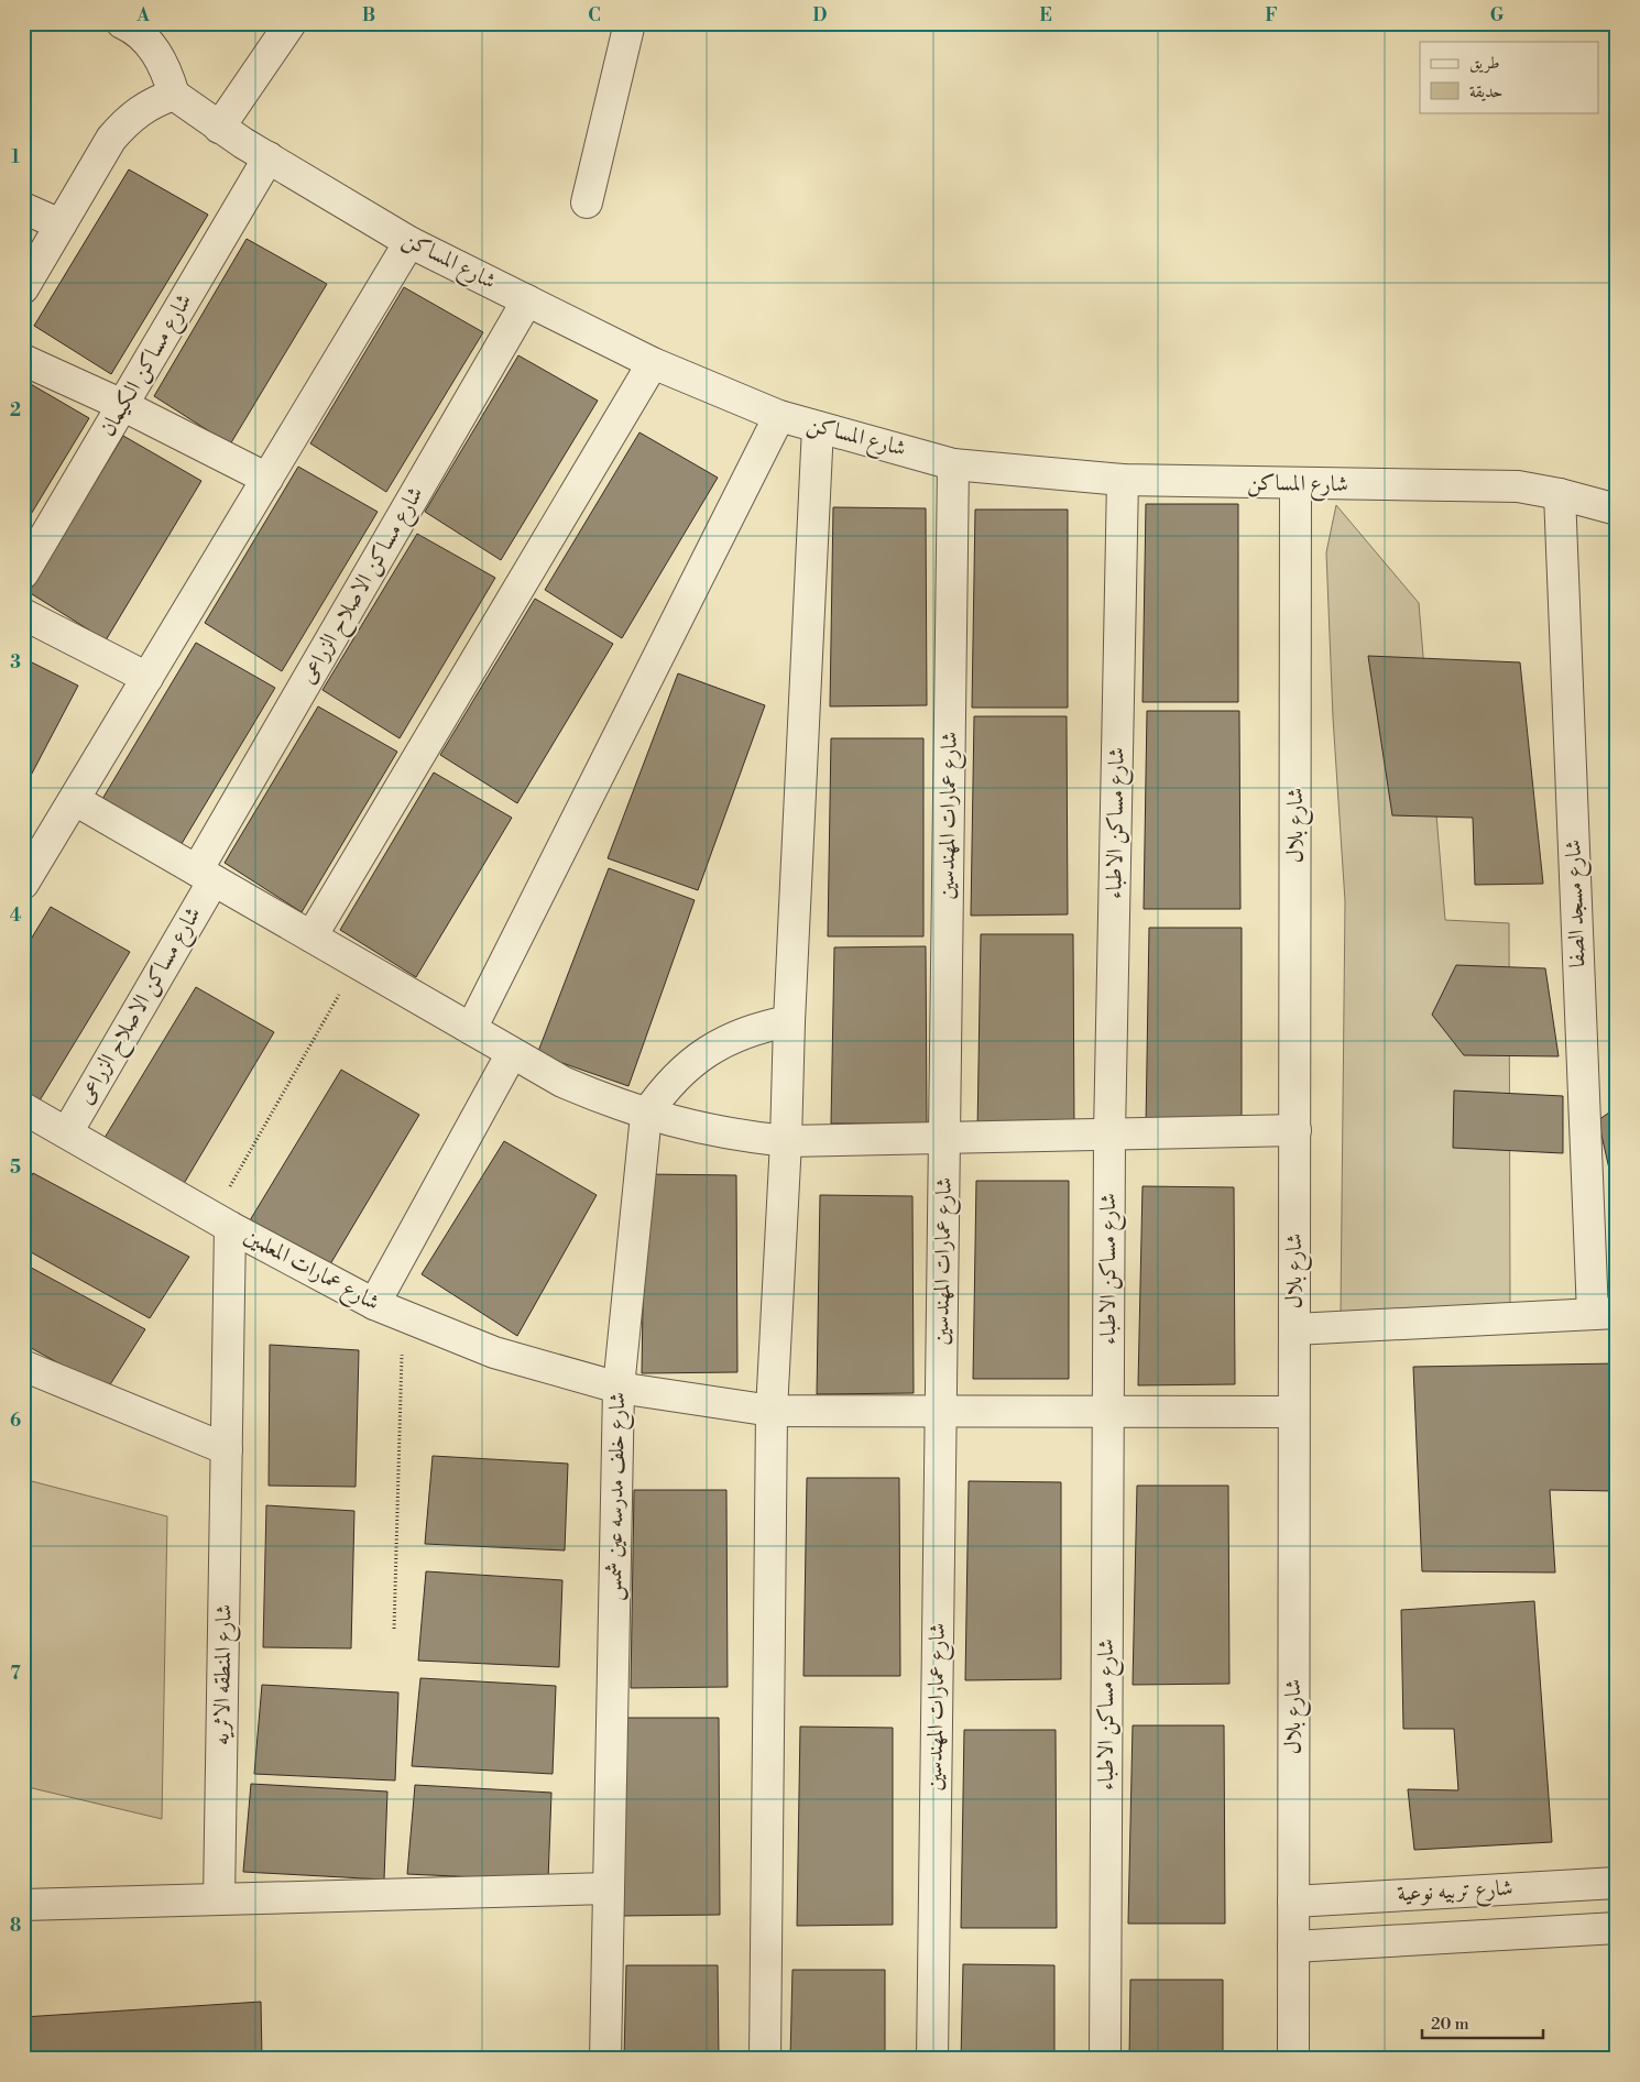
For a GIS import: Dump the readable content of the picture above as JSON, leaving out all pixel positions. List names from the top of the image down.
{
  "streets": {
    "street": [
      "شارع المساكن",
      "شارع مساكن الكيمان",
      "شارع مساكن الاصلاح الزراعى",
      "شارع عمارات المهندسين",
      "شارع مساكن الاطباء",
      "شارع بلال",
      "شارع مسجد الصفا",
      "شارع عمارات المعلمين",
      "شارع خلف مدرسه عين شمس",
      "شارع المنطقه الاثريه",
      "شارع تربيه نوعية"
    ]
  },
  "crossings": [
    ["شارع المساكن", "شارع مساكن الكيمان"],
    ["شارع المساكن", "شارع مساكن الاصلاح الزراعى"],
    ["شارع المساكن", "شارع عمارات المهندسين"],
    ["شارع المساكن", "شارع مساكن الاطباء"],
    ["شارع المساكن", "شارع بلال"],
    ["شارع المساكن", "شارع مسجد الصفا"],
    ["شارع مساكن الاصلاح الزراعى", "شارع عمارات المعلمين"],
    ["شارع عمارات المهندسين", "شارع عمارات المعلمين"],
    ["شارع مساكن الاطباء", "شارع عمارات المعلمين"],
    ["شارع بلال", "شارع عمارات المعلمين"],
    ["شارع بلال", "شارع تربيه نوعية"],
    ["شارع عمارات المعلمين", "شارع خلف مدرسه عين شمس"],
    ["شارع عمارات المعلمين", "شارع المنطقه الاثريه"]
  ],
  "legend": ["طريق", "حديقة"],
  "scale_bar": "20 m",
  "grid": {
    "columns": [
      "A",
      "B",
      "C",
      "D",
      "E",
      "F",
      "G"
    ],
    "rows": [
      "1",
      "2",
      "3",
      "4",
      "5",
      "6",
      "7",
      "8"
    ]
  }
}
